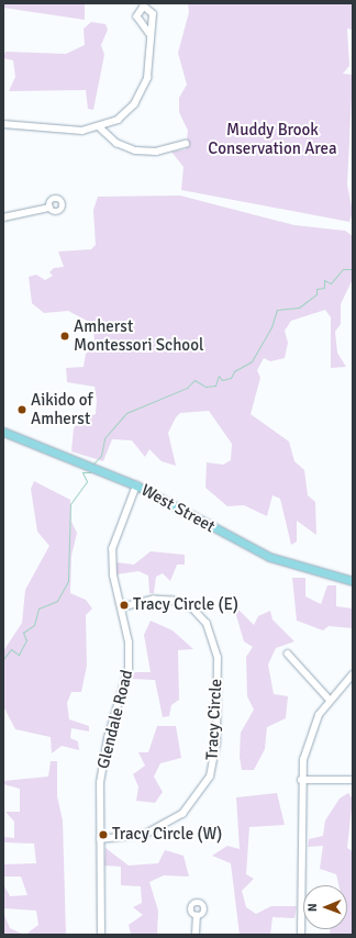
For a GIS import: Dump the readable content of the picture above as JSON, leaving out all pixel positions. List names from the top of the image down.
{
  "streets": {
    "main road": ["West Street"],
    "street": ["Glendale Road", "Tracy Circle"]
  },
  "crossings": [
    ["West Street", "Glendale Road"],
    ["Glendale Road", "Tracy Circle"]
  ],
  "parks": ["Muddy Brook Conservation Area"],
  "places": [
    "Amherst Montessori School",
    "Aikido of Amherst",
    "Tracy Circle (E)",
    "Tracy Circle (W)"
  ],
  "north": "left"
}
